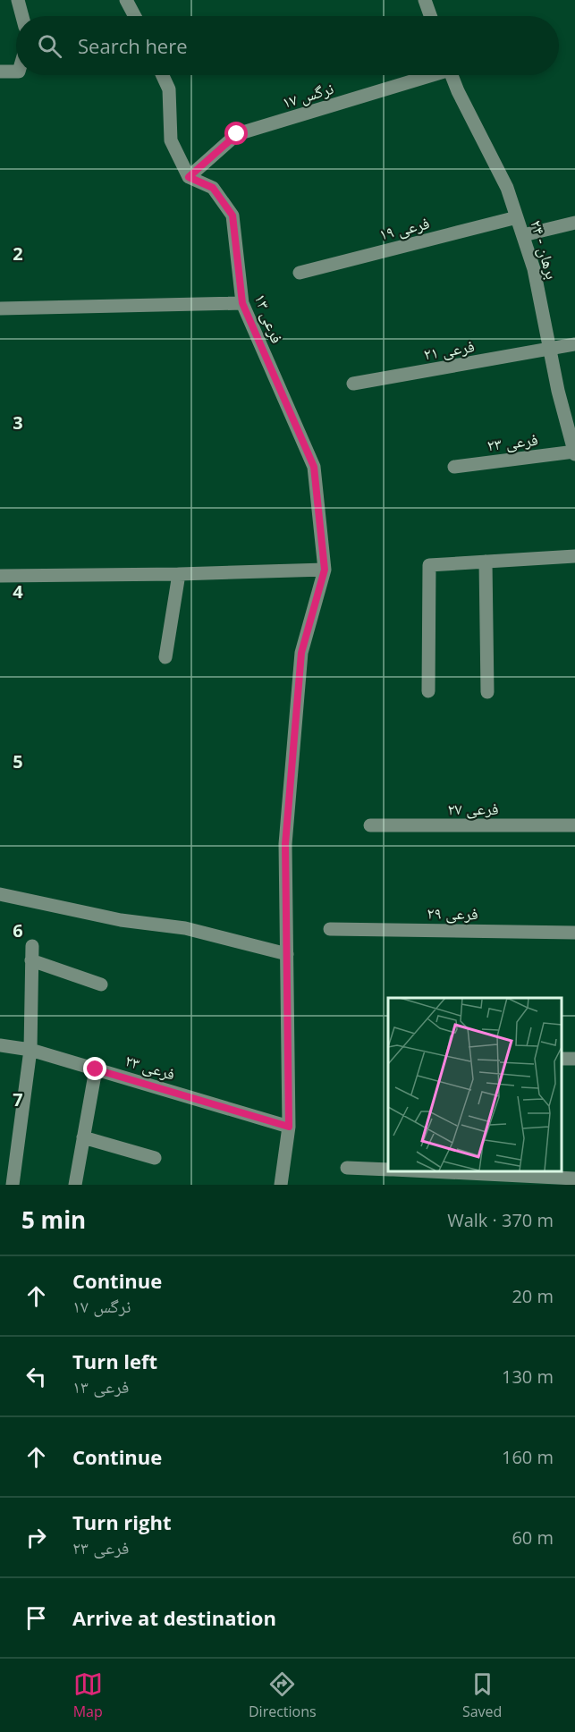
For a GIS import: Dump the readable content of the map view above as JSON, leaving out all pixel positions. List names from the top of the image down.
{
  "streets": {
    "street": [
      "۱۷ نرگس",
      "فرعی ۱۹",
      "۲۴ - برهان",
      "فرعی ۱۳",
      "فرعی ۲۱",
      "فرعی ۲۳",
      "فرعی ۲۷",
      "فرعی ۲۹"
    ]
  },
  "crossings": [
    ["۱۷ نرگس", "فرعی ۱۳"],
    ["فرعی ۱۹", "۲۴ - برهان"],
    ["۲۴ - برهان", "فرعی ۲۱"],
    ["۲۴ - برهان", "فرعی ۲۳"]
  ],
  "page": {
    "search": "Search here",
    "heading": ["5 min", "Walk · 370 m"],
    "list": [
      ["Continue", "۱۷ نرگس", "20 m"],
      ["Turn left", "فرعی ۱۳", "130 m"],
      ["Continue", "160 m"],
      ["Turn right", "فرعی ۲۳", "60 m"],
      "Arrive at destination"
    ],
    "nav": ["Map", "Directions", "Saved"]
  },
  "grid": {
    "rows": [
      "2",
      "3",
      "4",
      "5",
      "6",
      "7"
    ]
  }
}
